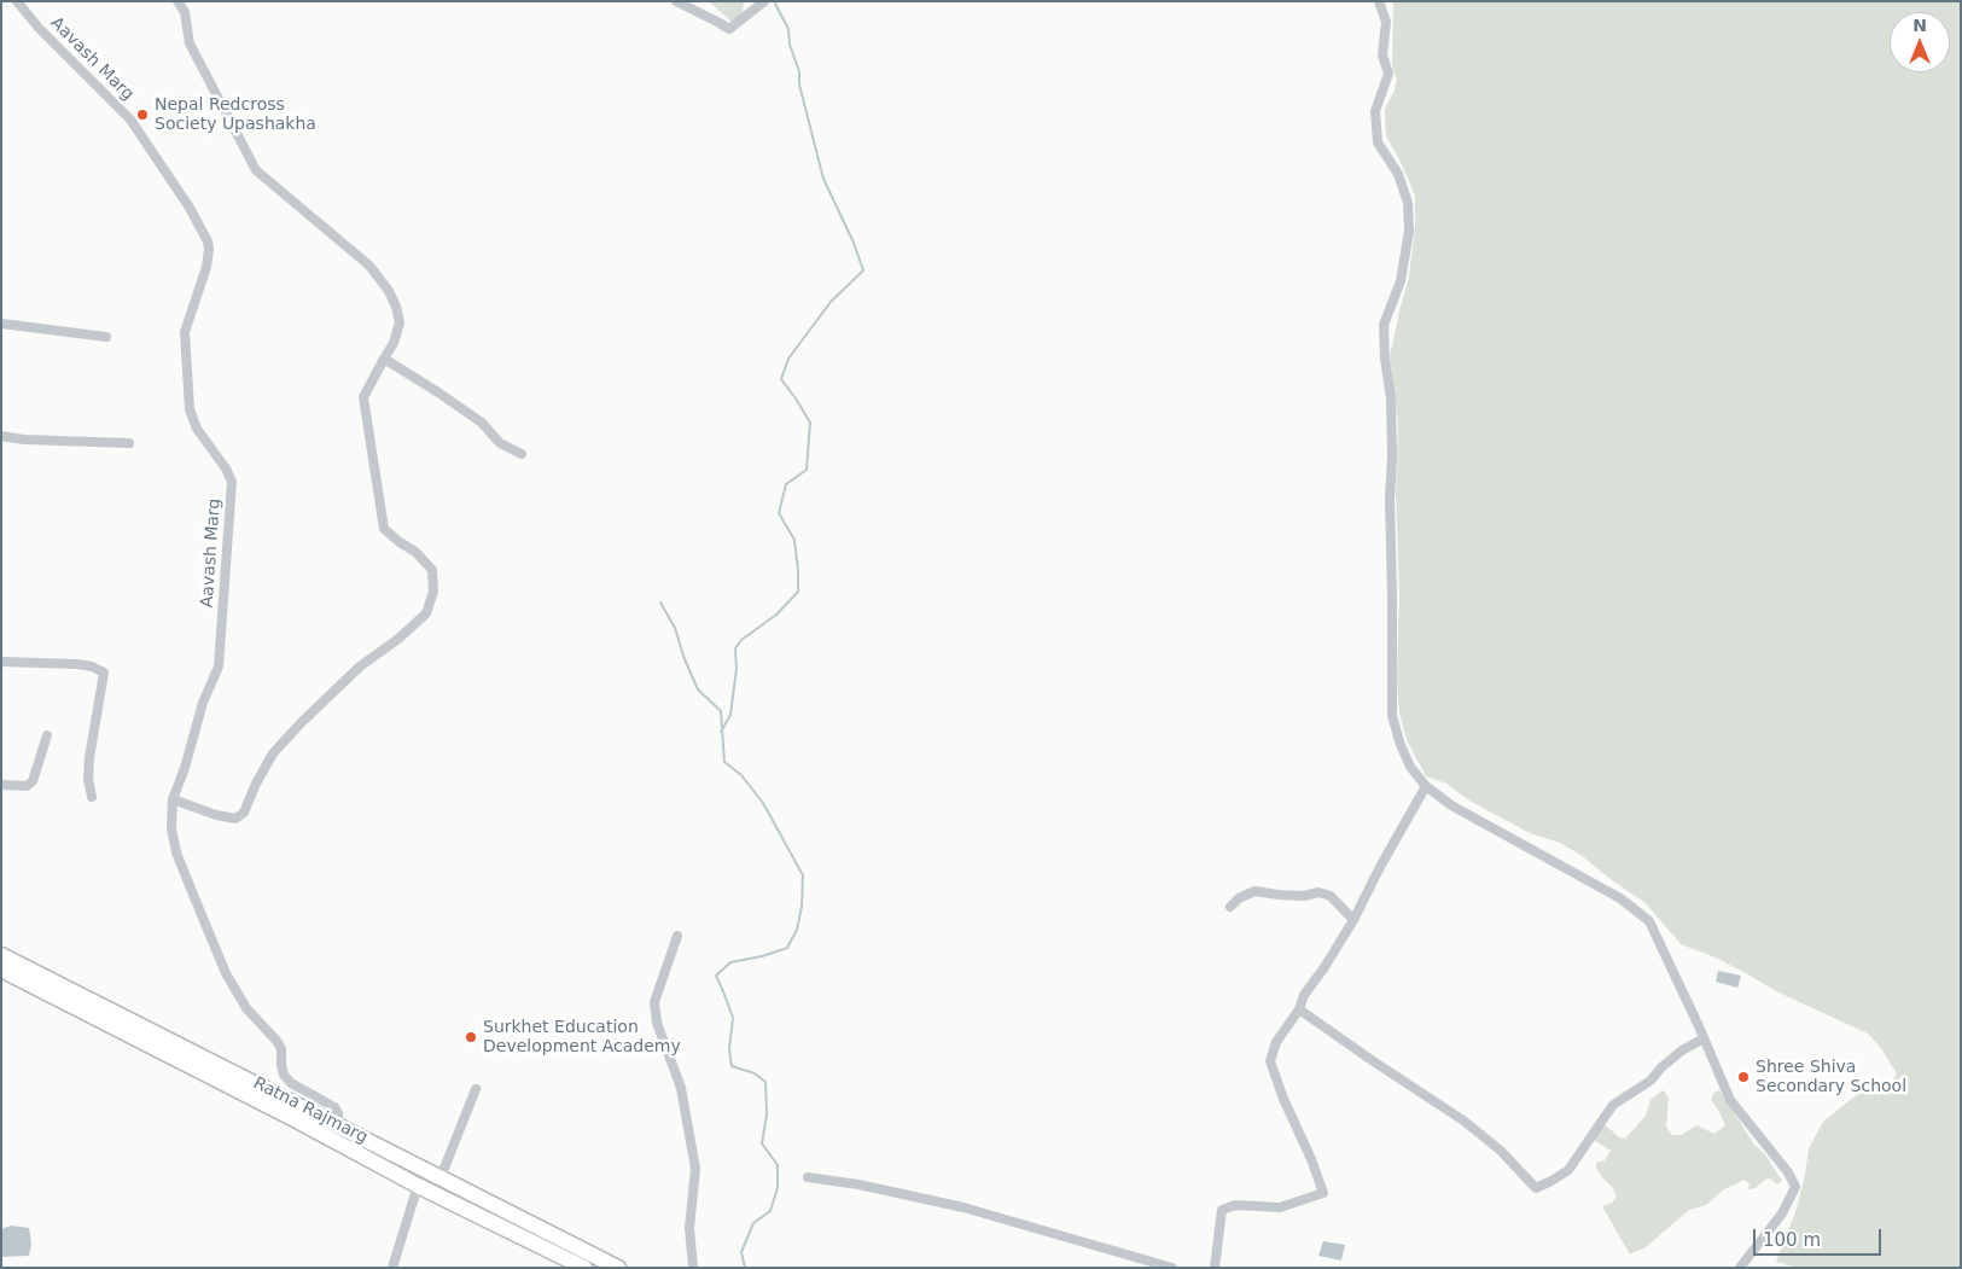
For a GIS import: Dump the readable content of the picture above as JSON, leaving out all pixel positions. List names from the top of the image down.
{
  "streets": {
    "main road": ["Ratna Rajmarg"],
    "street": ["Aavash Marg"]
  },
  "crossings": [
    ["Aavash Marg", "Ratna Rajmarg"]
  ],
  "places": ["Nepal Redcross Society Upashakha", "Surkhet Education Development Academy", "Shree Shiva Secondary School"],
  "scale_bar": "100 m",
  "north": "top"
}
